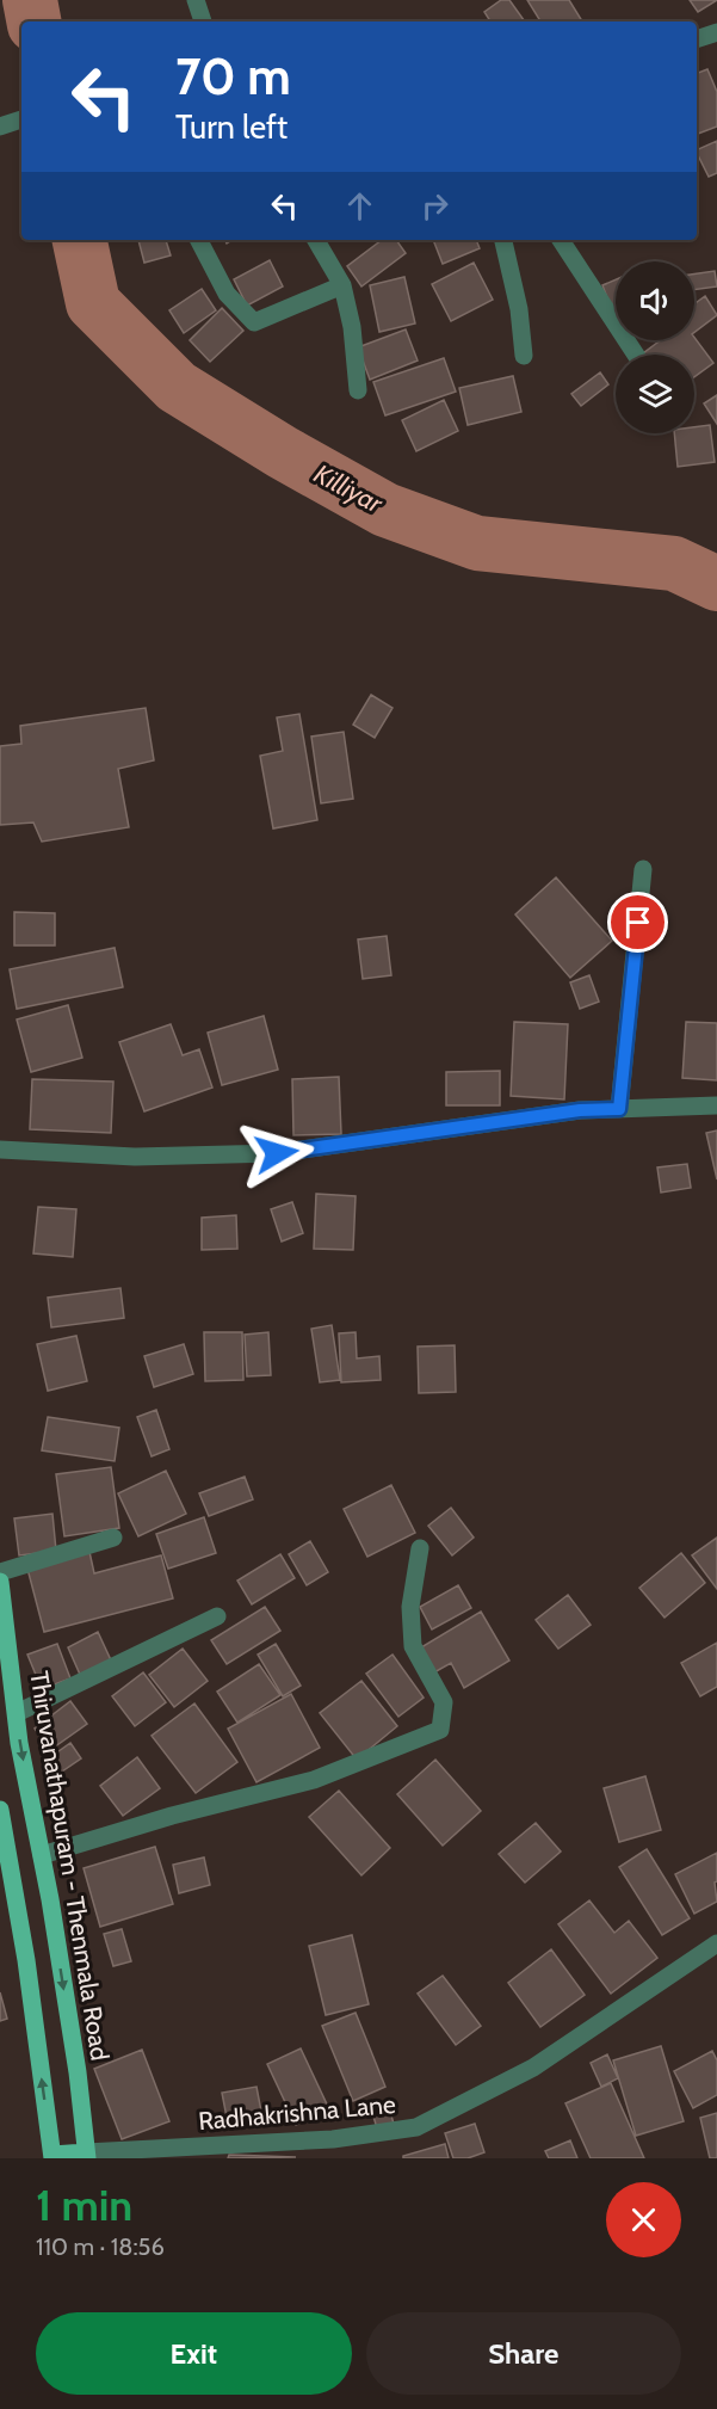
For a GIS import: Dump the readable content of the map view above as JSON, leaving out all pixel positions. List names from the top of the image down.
{
  "streets": {
    "main road": ["Thiruvanathapuram - Thenmala Road"],
    "street": ["Radhakrishna Lane"]
  },
  "crossings": [
    ["Thiruvanathapuram - Thenmala Road", "Radhakrishna Lane"]
  ],
  "water": ["Killiyar"],
  "page": {
    "turn": ["70 m", "Turn left"],
    "heading": ["1 min", "110 m · 18:56"],
    "buttons": ["Exit", "Share"]
  }
}
